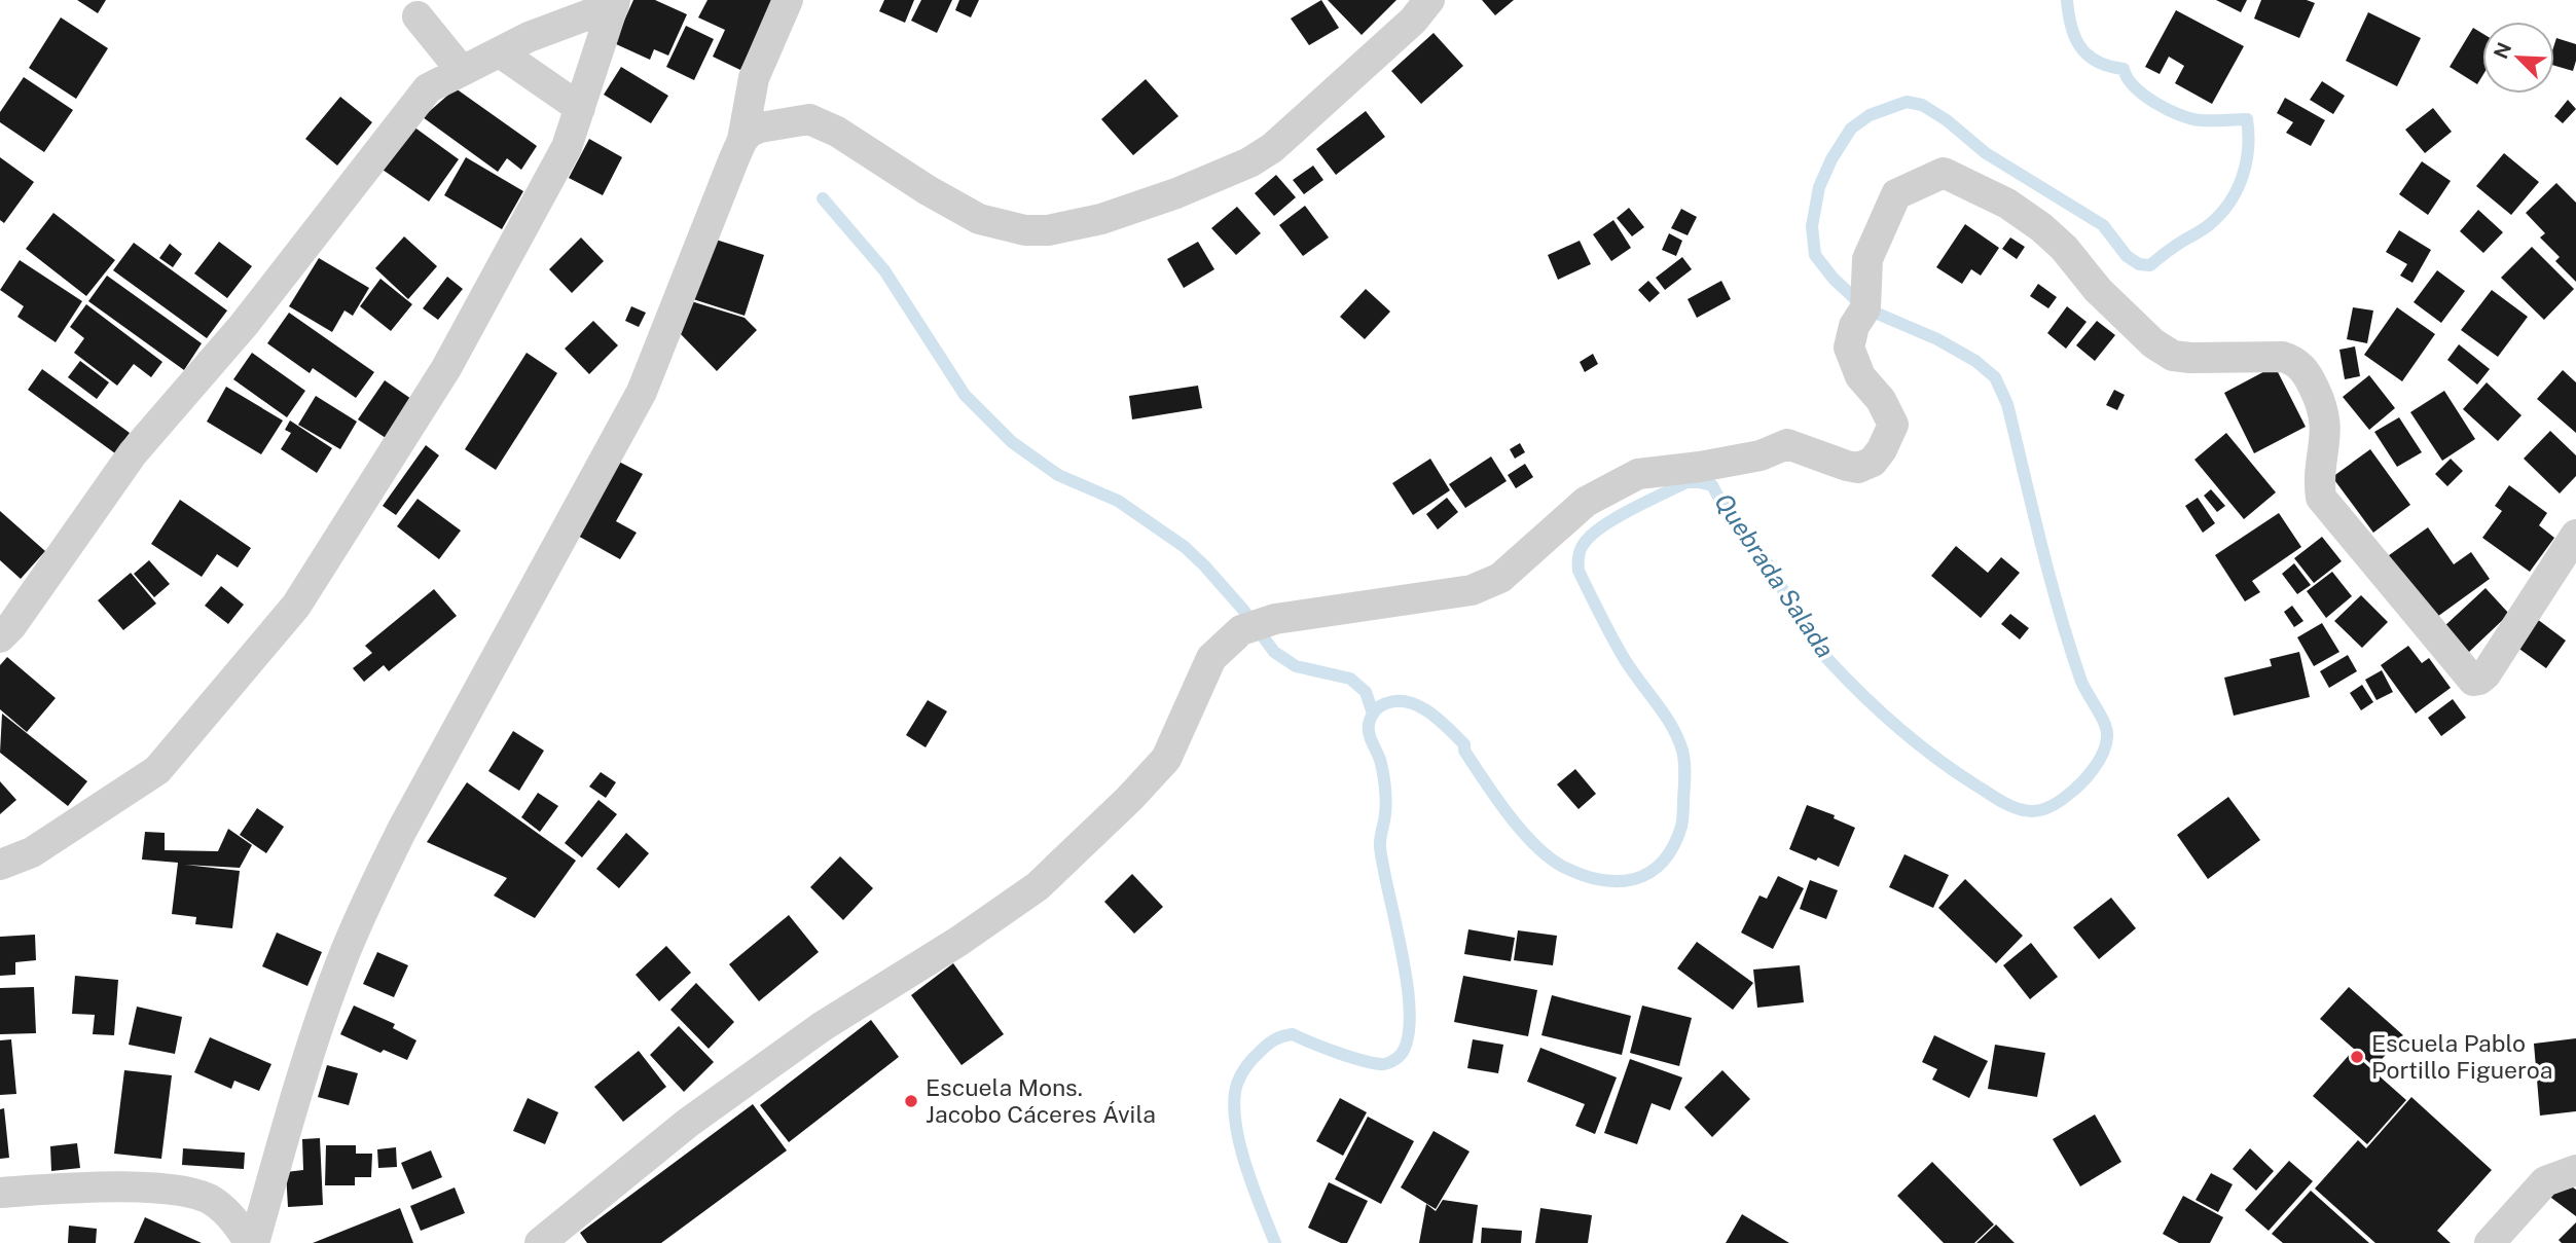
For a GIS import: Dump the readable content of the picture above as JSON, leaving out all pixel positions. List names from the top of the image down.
{
  "water": ["Quebrada Salada"],
  "places": ["Escuela Pablo Portillo Figueroa", "Escuela Mons. Jacobo Cáceres Ávila"],
  "north": "top left"
}
